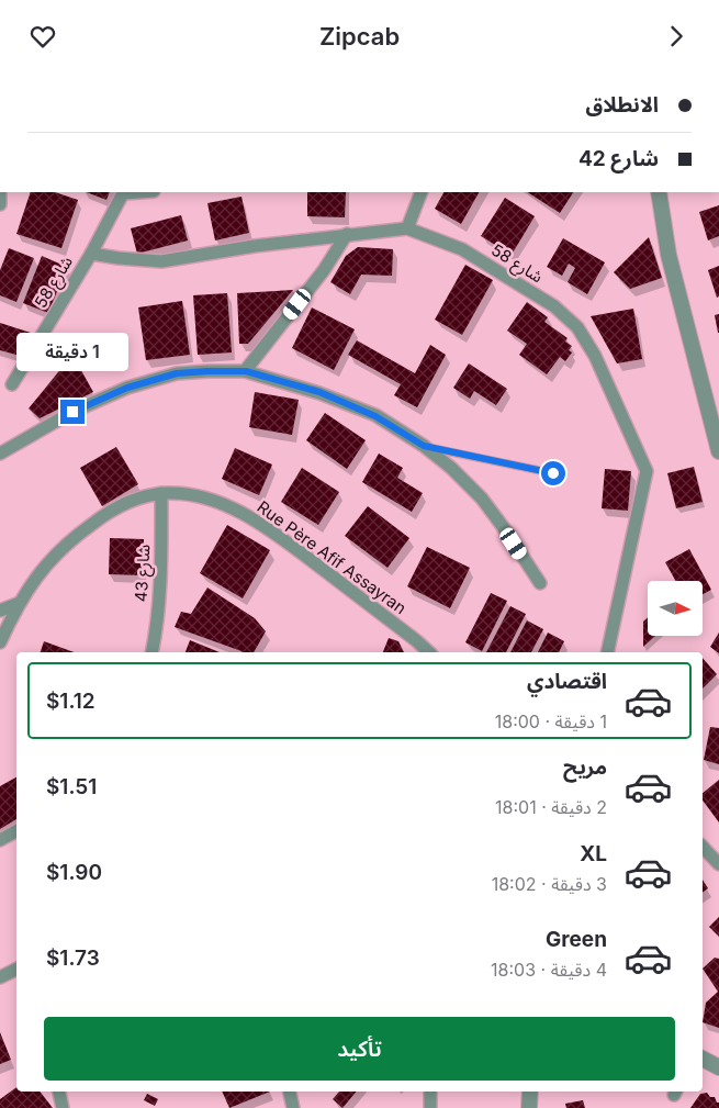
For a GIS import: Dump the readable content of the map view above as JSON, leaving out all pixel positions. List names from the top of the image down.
{
  "streets": {
    "street": ["شارع 58", "Rue Père Afif Assayran", "شارع 43"]
  },
  "crossings": [
    ["Rue Père Afif Assayran", "شارع 43"]
  ],
  "north": "right",
  "page": {
    "header": "Zipcab",
    "banner": ["الانطلاق", "شارع 42"],
    "bubble": "1 دقيقة",
    "list": [
      {
        "name": "اقتصادي",
        "note": "1 دقيقة · 18:00",
        "value": "$1.12"
      },
      {
        "name": "مريح",
        "note": "2 دقيقة · 18:01",
        "value": "$1.51"
      },
      {
        "name": "XL",
        "note": "3 دقيقة · 18:02",
        "value": "$1.90"
      },
      {
        "name": "Green",
        "note": "4 دقيقة · 18:03",
        "value": "$1.73"
      }
    ],
    "buttons": "تأكيد"
  }
}
